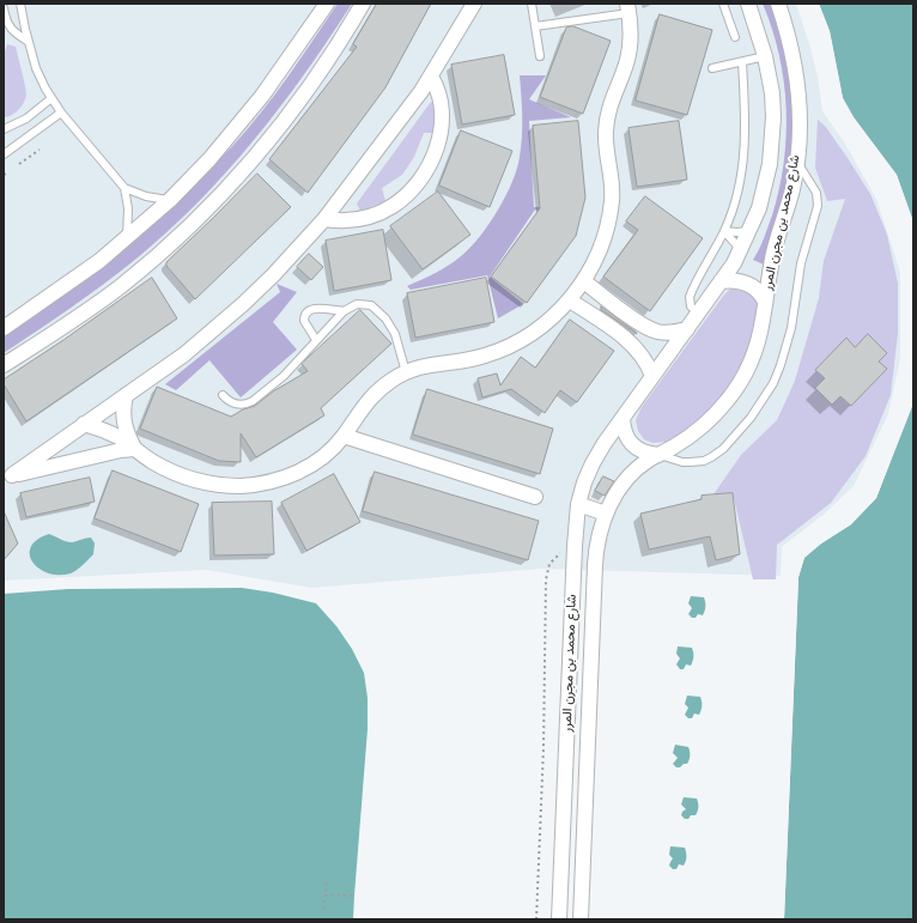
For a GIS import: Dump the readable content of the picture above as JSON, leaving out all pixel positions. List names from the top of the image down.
{
  "streets": {
    "street": ["شارع محمد بن مجرن المرر"]
  }
}
